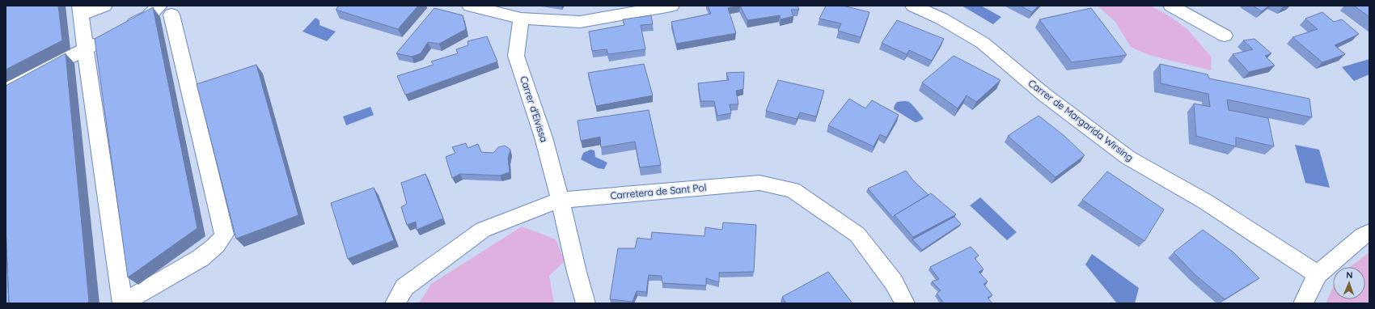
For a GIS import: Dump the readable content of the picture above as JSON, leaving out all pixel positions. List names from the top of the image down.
{
  "streets": {
    "street": ["Carrer d'Eivissa", "Carrer de Margarida Wirsing", "Carretera de Sant Pol"]
  },
  "crossings": [
    ["Carrer d'Eivissa", "Carretera de Sant Pol"]
  ],
  "north": "top"
}
